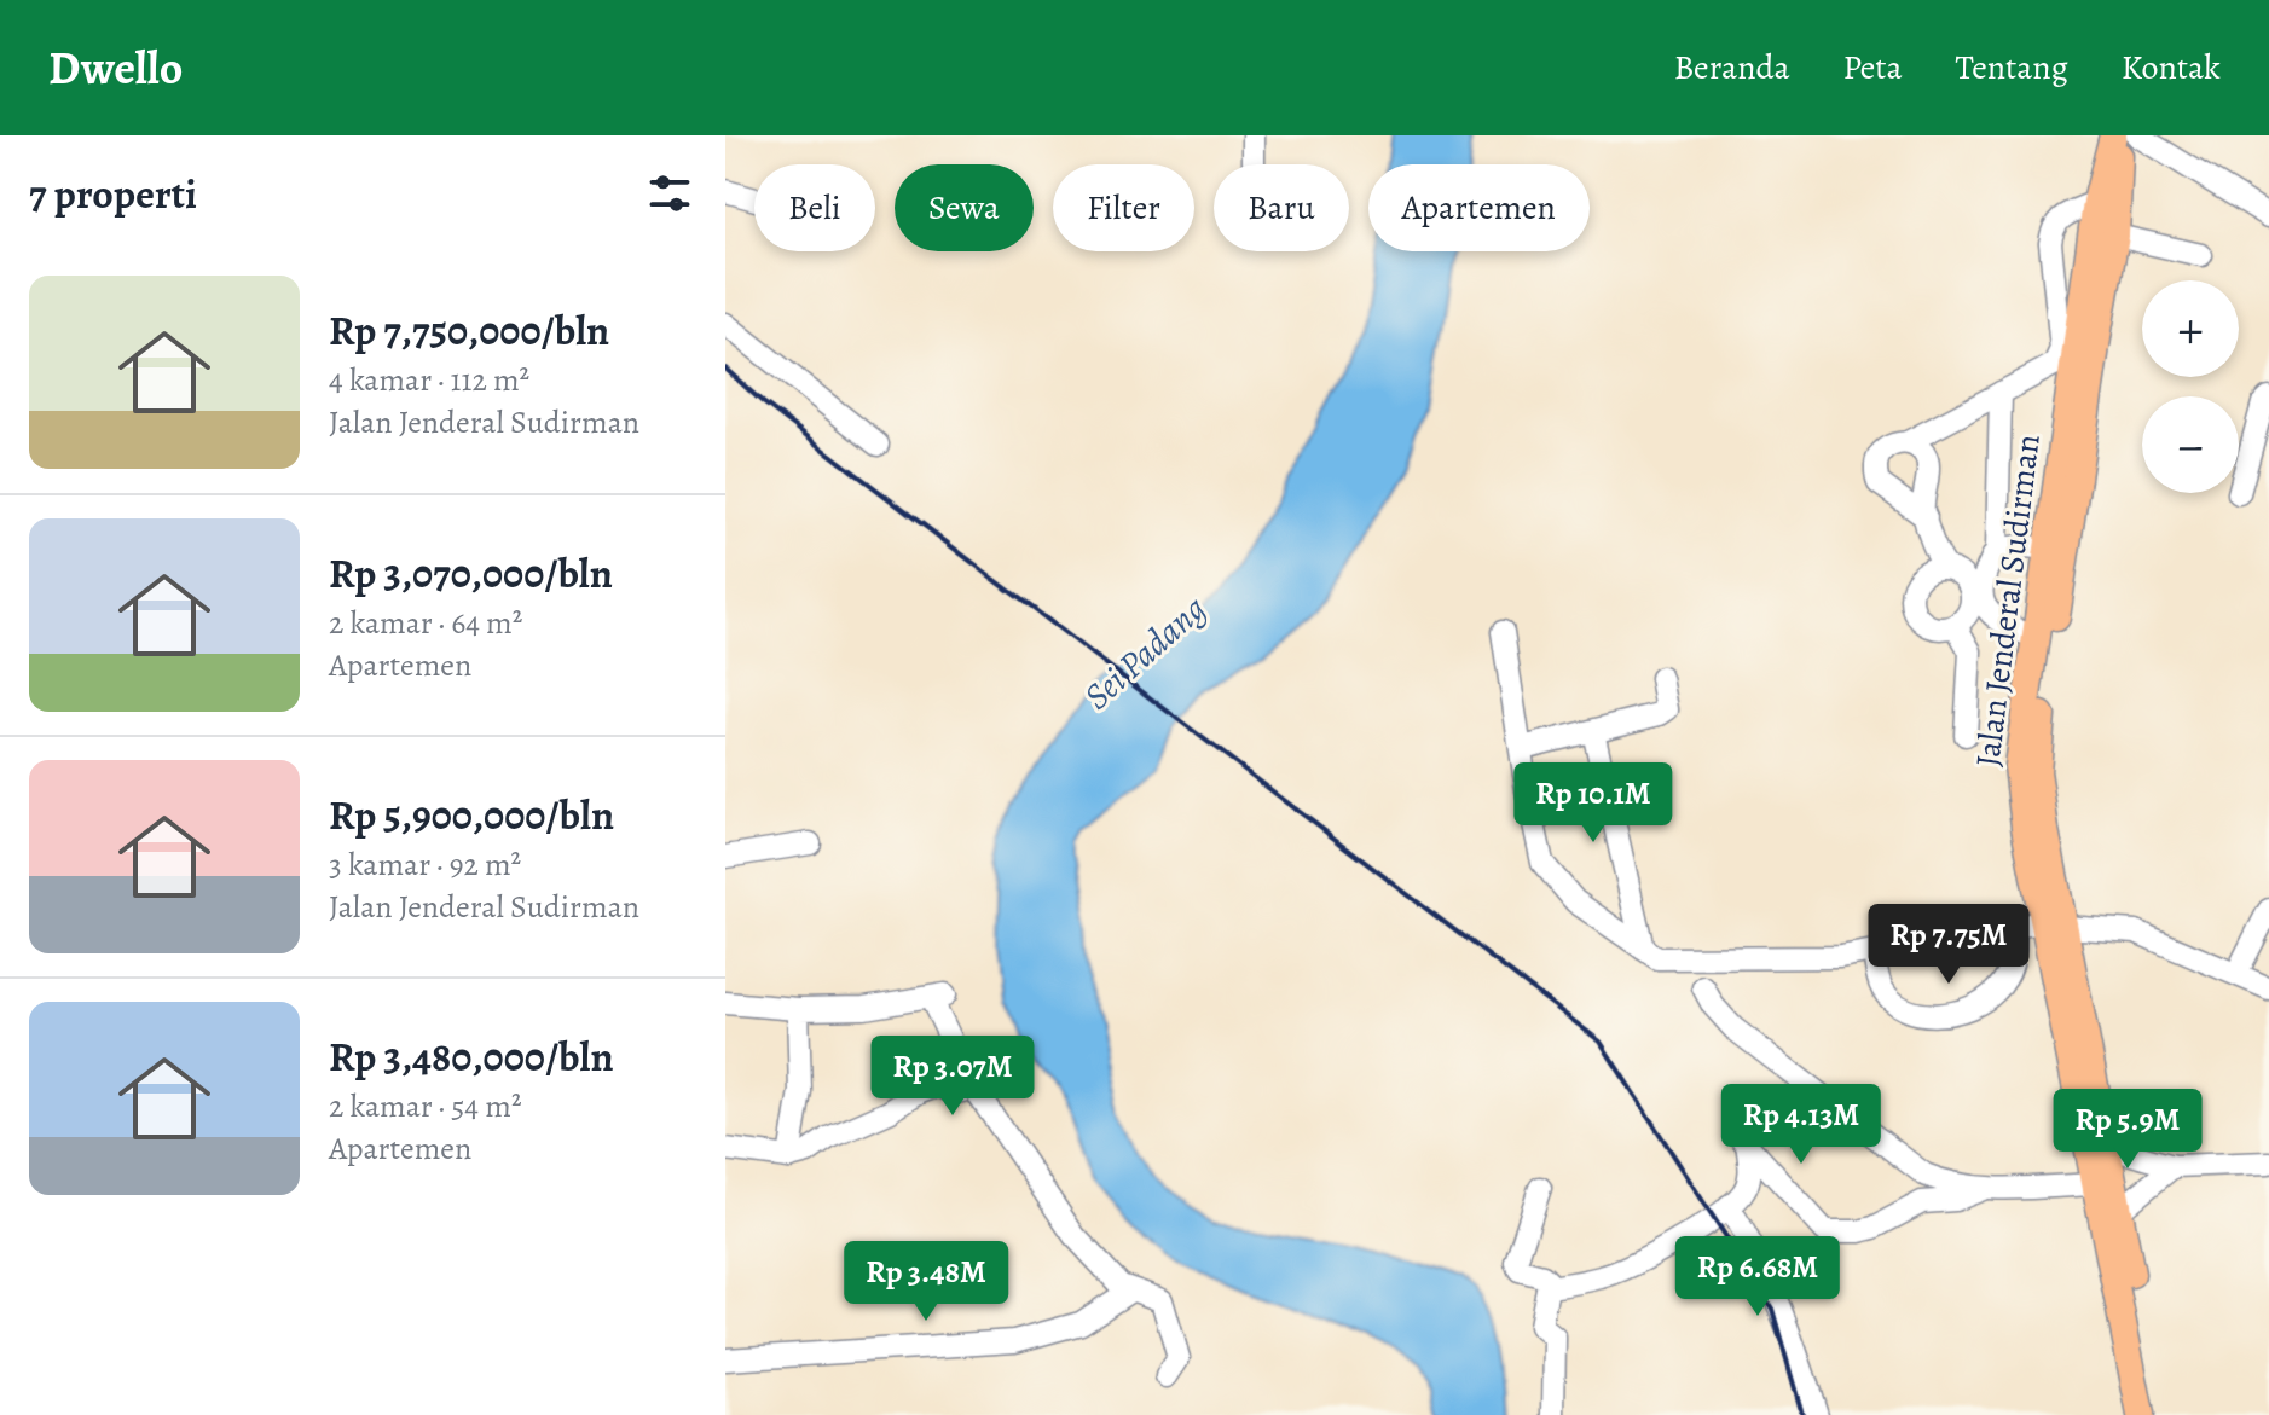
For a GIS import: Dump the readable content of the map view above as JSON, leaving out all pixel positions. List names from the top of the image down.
{
  "streets": {
    "main road": ["Jalan Jenderal Sudirman"]
  },
  "water": ["Sei Padang"],
  "page": {
    "header": "Dwello",
    "nav": [
      "Beranda",
      "Peta",
      "Tentang",
      "Kontak"
    ],
    "heading": "7 properti",
    "chip": [
      "Beli",
      "Sewa",
      "Filter",
      "Baru",
      "Apartemen"
    ],
    "list": [
      {
        "name": "Rp 7,750,000/bln",
        "note": "4 kamar · 112 m² · Jalan Jenderal Sudirman"
      },
      {
        "name": "Rp 3,070,000/bln",
        "note": "2 kamar · 64 m² · Apartemen"
      },
      {
        "name": "Rp 5,900,000/bln",
        "note": "3 kamar · 92 m² · Jalan Jenderal Sudirman"
      },
      {
        "name": "Rp 3,480,000/bln",
        "note": "2 kamar · 54 m² · Apartemen"
      }
    ],
    "map_buttons": ["+", "−"],
    "price": [
      "Rp 10.1M",
      "Rp 7.75M",
      "Rp 3.07M",
      "Rp 4.13M",
      "Rp 5.9M",
      "Rp 6.68M",
      "Rp 3.48M"
    ]
  }
}
